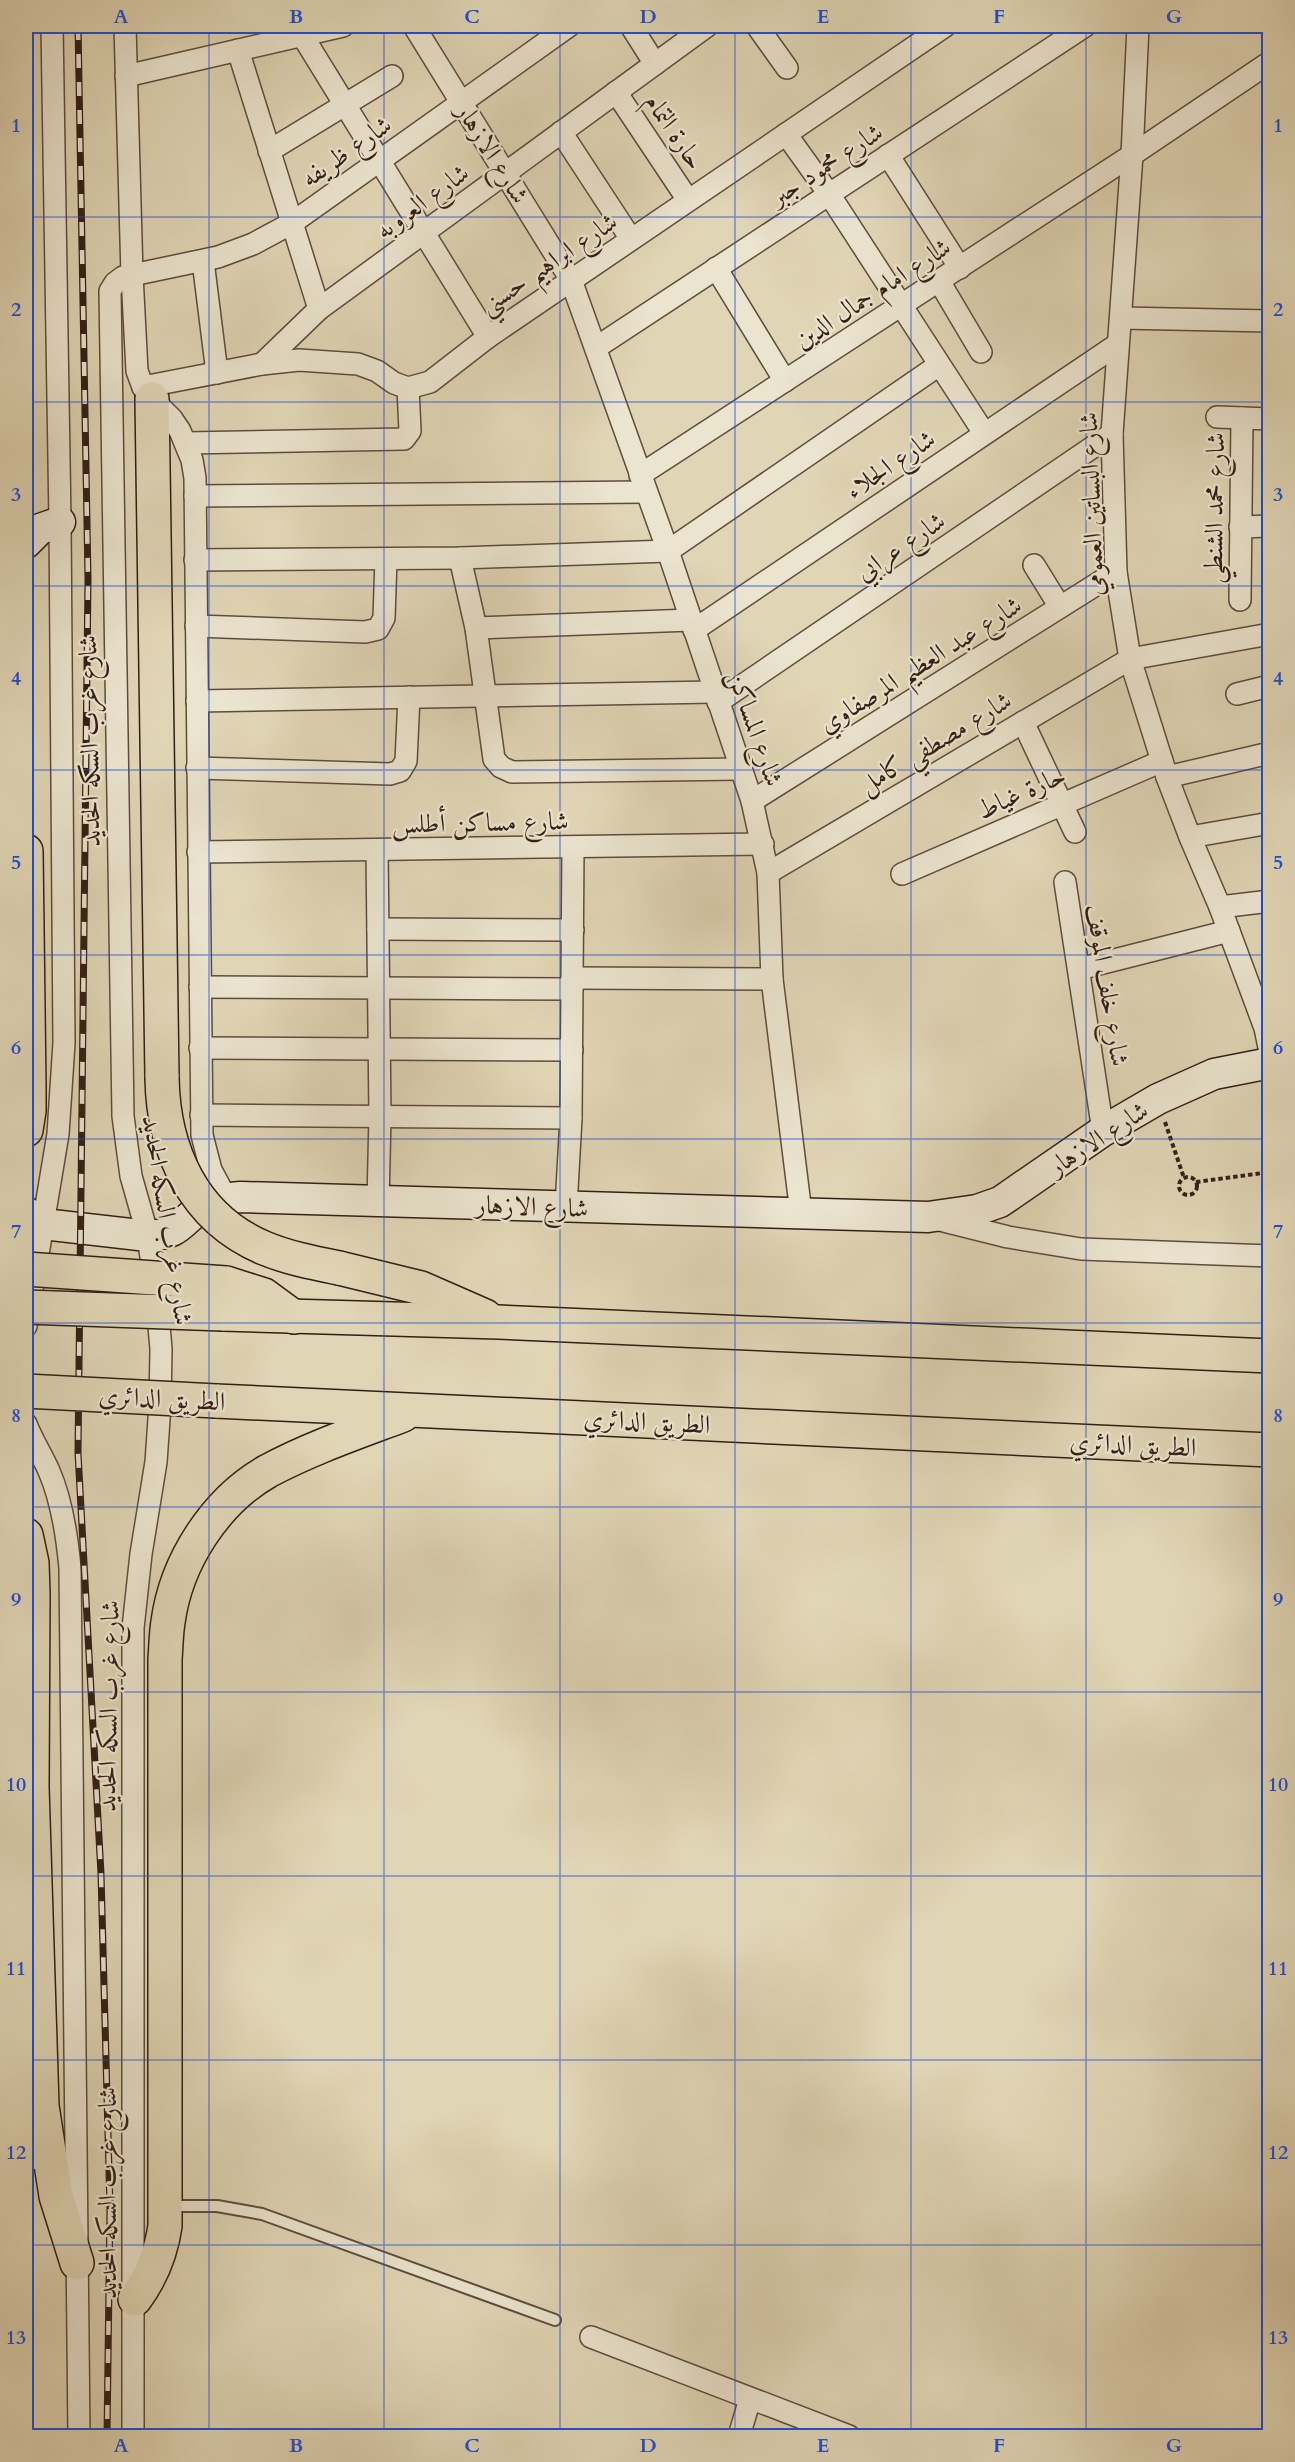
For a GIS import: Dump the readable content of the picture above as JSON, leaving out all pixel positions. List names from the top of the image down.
{
  "streets": {
    "highway": ["الطريق الدائري"],
    "street": [
      "حارة التمام",
      "شارع ظريفه",
      "شارع الازهار",
      "شارع محمود جبر",
      "شارع العروبه",
      "شارع ابراهيم حسني",
      "شارع امام جمال الدين",
      "شارع الجلاء",
      "شارع البساتين العمومي",
      "شارع محمد الشنطي",
      "شارع عرابي",
      "شارع عبد العظيم المرصفاوي",
      "شارع المساكن",
      "شارع غرب السكه الحديد",
      "شارع مصطفي كامل",
      "حارة غياط",
      "شارع مساكن أطلس",
      "شارع خلف الموقف"
    ]
  },
  "crossings": [
    ["حارة التمام", "شارع العروبه"],
    ["حارة التمام", "شارع ابراهيم حسني"],
    ["شارع ظريفه", "شارع الازهار"],
    ["شارع ظريفه", "شارع غرب السكه الحديد"],
    ["شارع الازهار", "شارع العروبه"],
    ["شارع الازهار", "شارع ابراهيم حسني"],
    ["شارع الازهار", "شارع المساكن"],
    ["شارع الازهار", "شارع غرب السكه الحديد"],
    ["شارع الازهار", "شارع خلف الموقف"],
    ["شارع محمود جبر", "شارع المساكن"],
    ["شارع ابراهيم حسني", "شارع المساكن"],
    ["شارع امام جمال الدين", "شارع البساتين العمومي"],
    ["شارع امام جمال الدين", "شارع المساكن"],
    ["شارع الجلاء", "شارع البساتين العمومي"],
    ["شارع الجلاء", "شارع المساكن"],
    ["شارع البساتين العمومي", "شارع عرابي"],
    ["شارع البساتين العمومي", "شارع عبد العظيم المرصفاوي"],
    ["شارع البساتين العمومي", "شارع مصطفي كامل"],
    ["شارع البساتين العمومي", "حارة غياط"],
    ["شارع عرابي", "شارع المساكن"],
    ["شارع عبد العظيم المرصفاوي", "شارع المساكن"],
    ["شارع المساكن", "شارع مصطفي كامل"],
    ["شارع المساكن", "شارع مساكن أطلس"],
    ["شارع غرب السكه الحديد", "شارع مساكن أطلس"]
  ],
  "grid": {
    "columns": [
      "A",
      "B",
      "C",
      "D",
      "E",
      "F",
      "G"
    ],
    "rows": [
      "1",
      "2",
      "3",
      "4",
      "5",
      "6",
      "7",
      "8",
      "9",
      "10",
      "11",
      "12",
      "13"
    ]
  }
}
